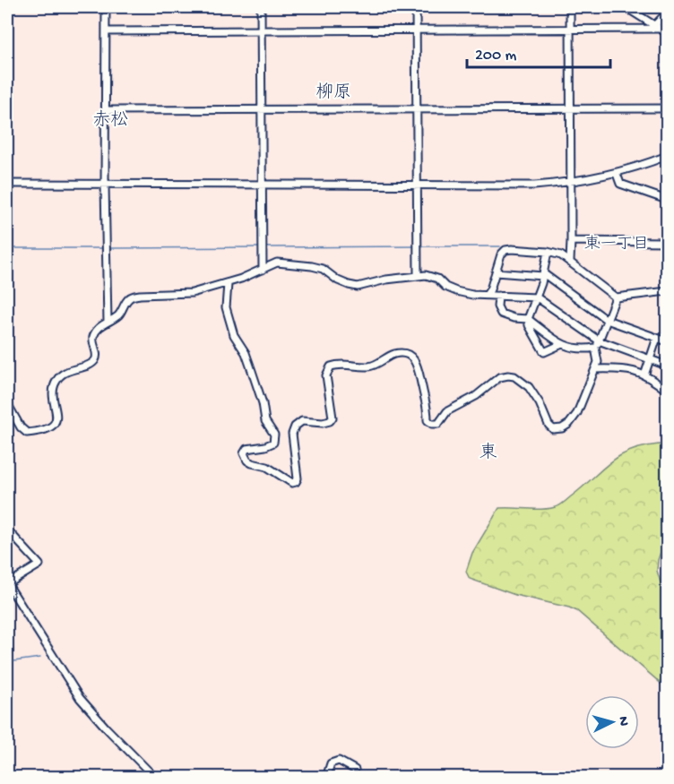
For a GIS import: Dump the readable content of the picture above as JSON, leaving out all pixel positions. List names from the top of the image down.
{
  "districts": [
    "柳原",
    "赤松",
    "東一丁目",
    "東"
  ],
  "scale_bar": "200 m",
  "north": "right"
}
